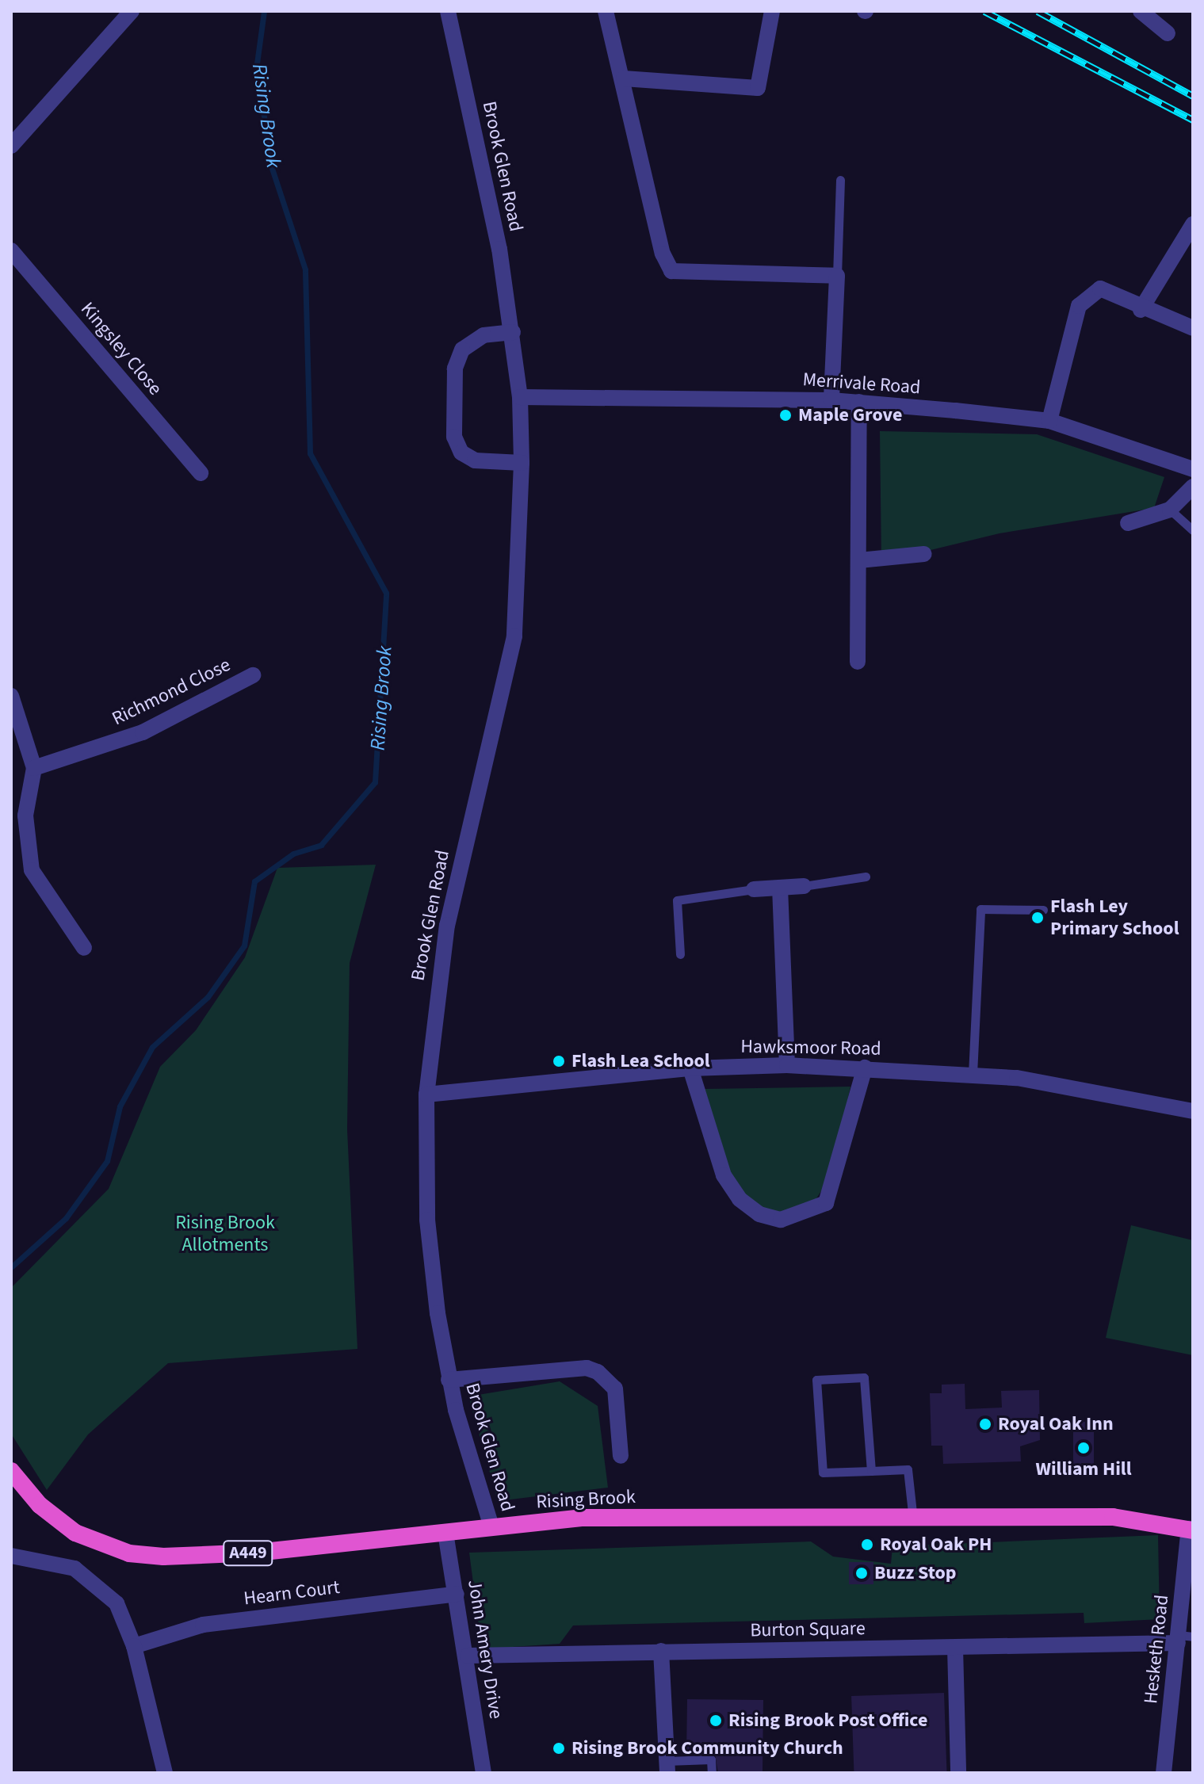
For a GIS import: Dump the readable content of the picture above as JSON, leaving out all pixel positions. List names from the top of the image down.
{
  "streets": {
    "highway": ["Rising Brook", "A449"],
    "street": [
      "Brook Glen Road",
      "Kingsley Close",
      "Merrivale Road",
      "Richmond Close",
      "Hawksmoor Road",
      "Hearn Court",
      "Burton Square",
      "John Amery Drive",
      "Hesketh Road"
    ]
  },
  "crossings": [
    ["Brook Glen Road", "Merrivale Road"],
    ["Brook Glen Road", "Hawksmoor Road"],
    ["Brook Glen Road", "Rising Brook"],
    ["Rising Brook", "John Amery Drive"],
    ["Rising Brook", "Hesketh Road"],
    ["Hearn Court", "John Amery Drive"],
    ["Burton Square", "John Amery Drive"],
    ["Burton Square", "Hesketh Road"]
  ],
  "water": ["Rising Brook"],
  "parks": ["Rising Brook Allotments"],
  "places": [
    "Maple Grove",
    "Flash Ley Primary School",
    "Flash Lea School",
    "Royal Oak Inn",
    "William Hill",
    "Royal Oak PH",
    "Buzz Stop",
    "Rising Brook Post Office",
    "Rising Brook Community Church"
  ]
}
